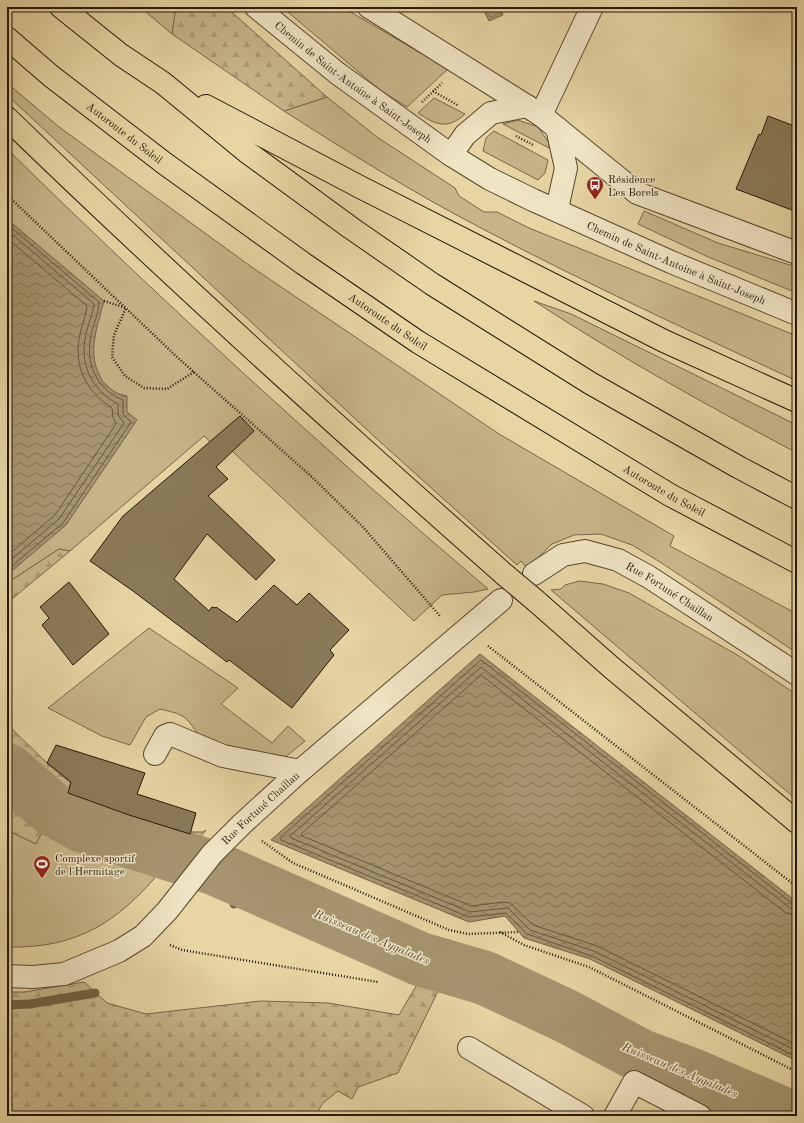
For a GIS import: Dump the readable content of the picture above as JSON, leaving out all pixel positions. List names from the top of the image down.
{
  "streets": {
    "highway": ["Autoroute du Soleil"],
    "street": ["Chemin de Saint-Antoine à Saint-Joseph", "Rue Fortuné Chaillan"]
  },
  "water": ["Ruisseau des Aygalades"],
  "places": {
    "bus stop": ["Résidence Les Borels"],
    "sports": ["Complexe sportif de l'Hermitage"]
  }
}
